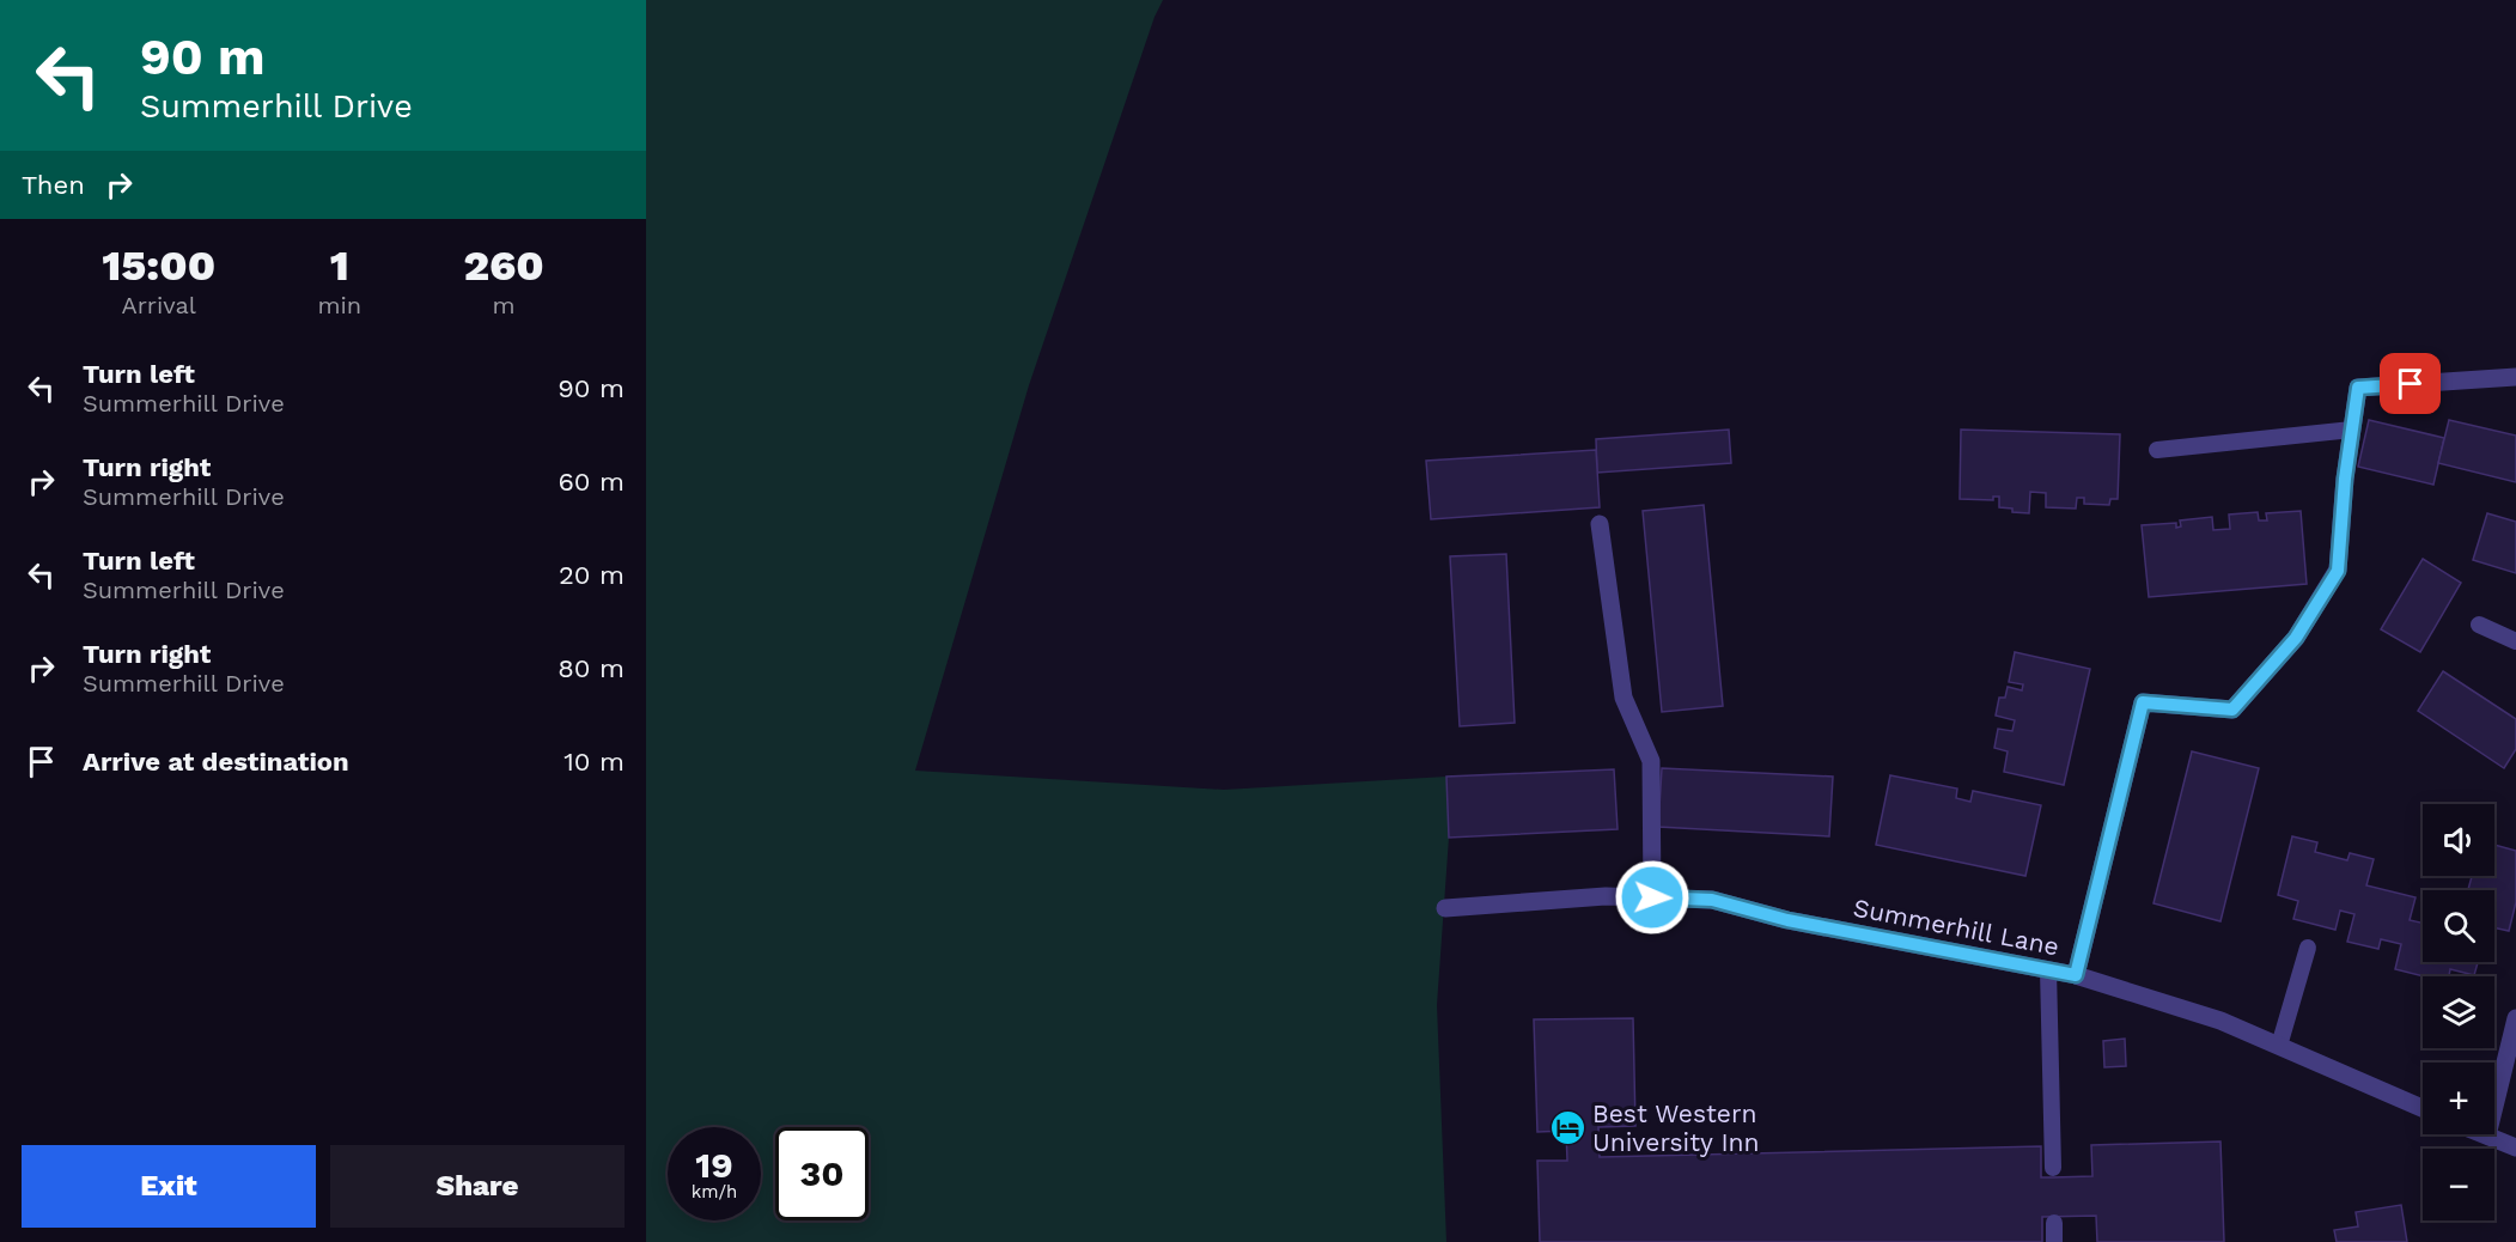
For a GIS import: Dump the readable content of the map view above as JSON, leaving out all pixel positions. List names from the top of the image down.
{
  "streets": {
    "street": ["Summerhill Lane"]
  },
  "places": {
    "hotel": ["Best Western University Inn"]
  },
  "page": {
    "turn": ["90 m", "Summerhill Drive"],
    "then": "Then",
    "eta": [
      "15:00",
      "Arrival",
      "1",
      "min",
      "260",
      "m"
    ],
    "list": [
      {
        "name": "Turn left",
        "note": "Summerhill Drive",
        "value": "90 m"
      },
      {
        "name": "Turn right",
        "note": "Summerhill Drive",
        "value": "60 m"
      },
      {
        "name": "Turn left",
        "note": "Summerhill Drive",
        "value": "20 m"
      },
      {
        "name": "Turn right",
        "note": "Summerhill Drive",
        "value": "80 m"
      },
      {
        "name": "Arrive at destination",
        "value": "10 m"
      }
    ],
    "map_buttons": ["+", "−"],
    "speed": "19 km/h",
    "limit": "30",
    "buttons": ["Exit", "Share"]
  }
}
